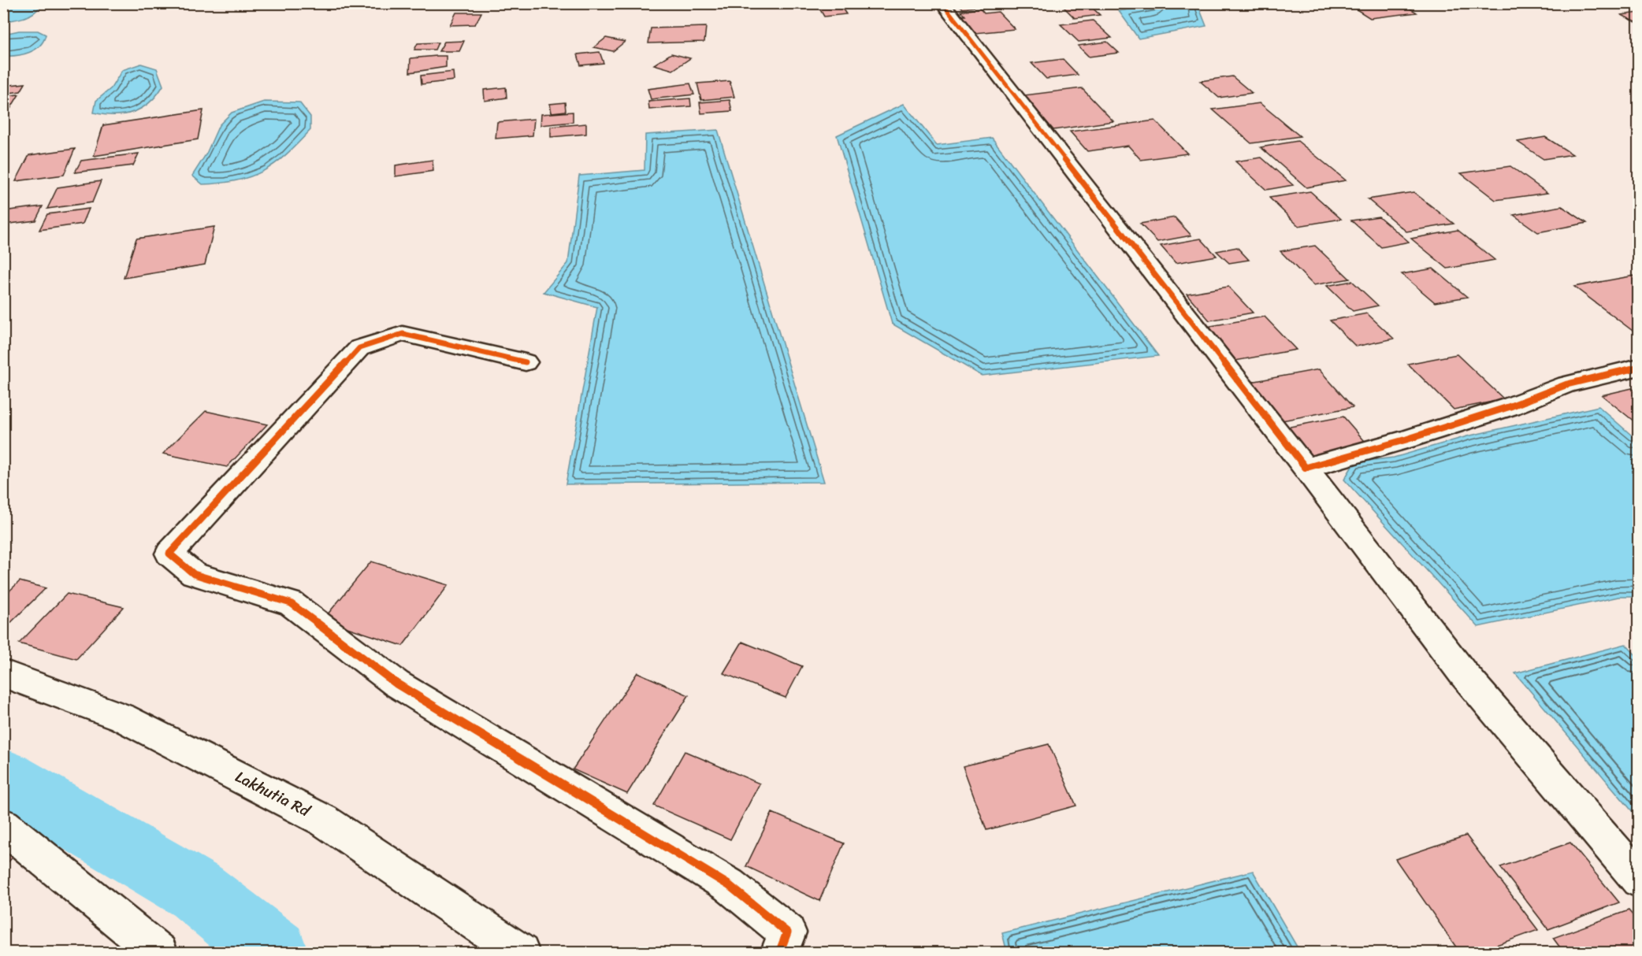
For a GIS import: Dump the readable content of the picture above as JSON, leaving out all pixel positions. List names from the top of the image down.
{
  "streets": {
    "street": ["Lakhutia Rd"]
  }
}
